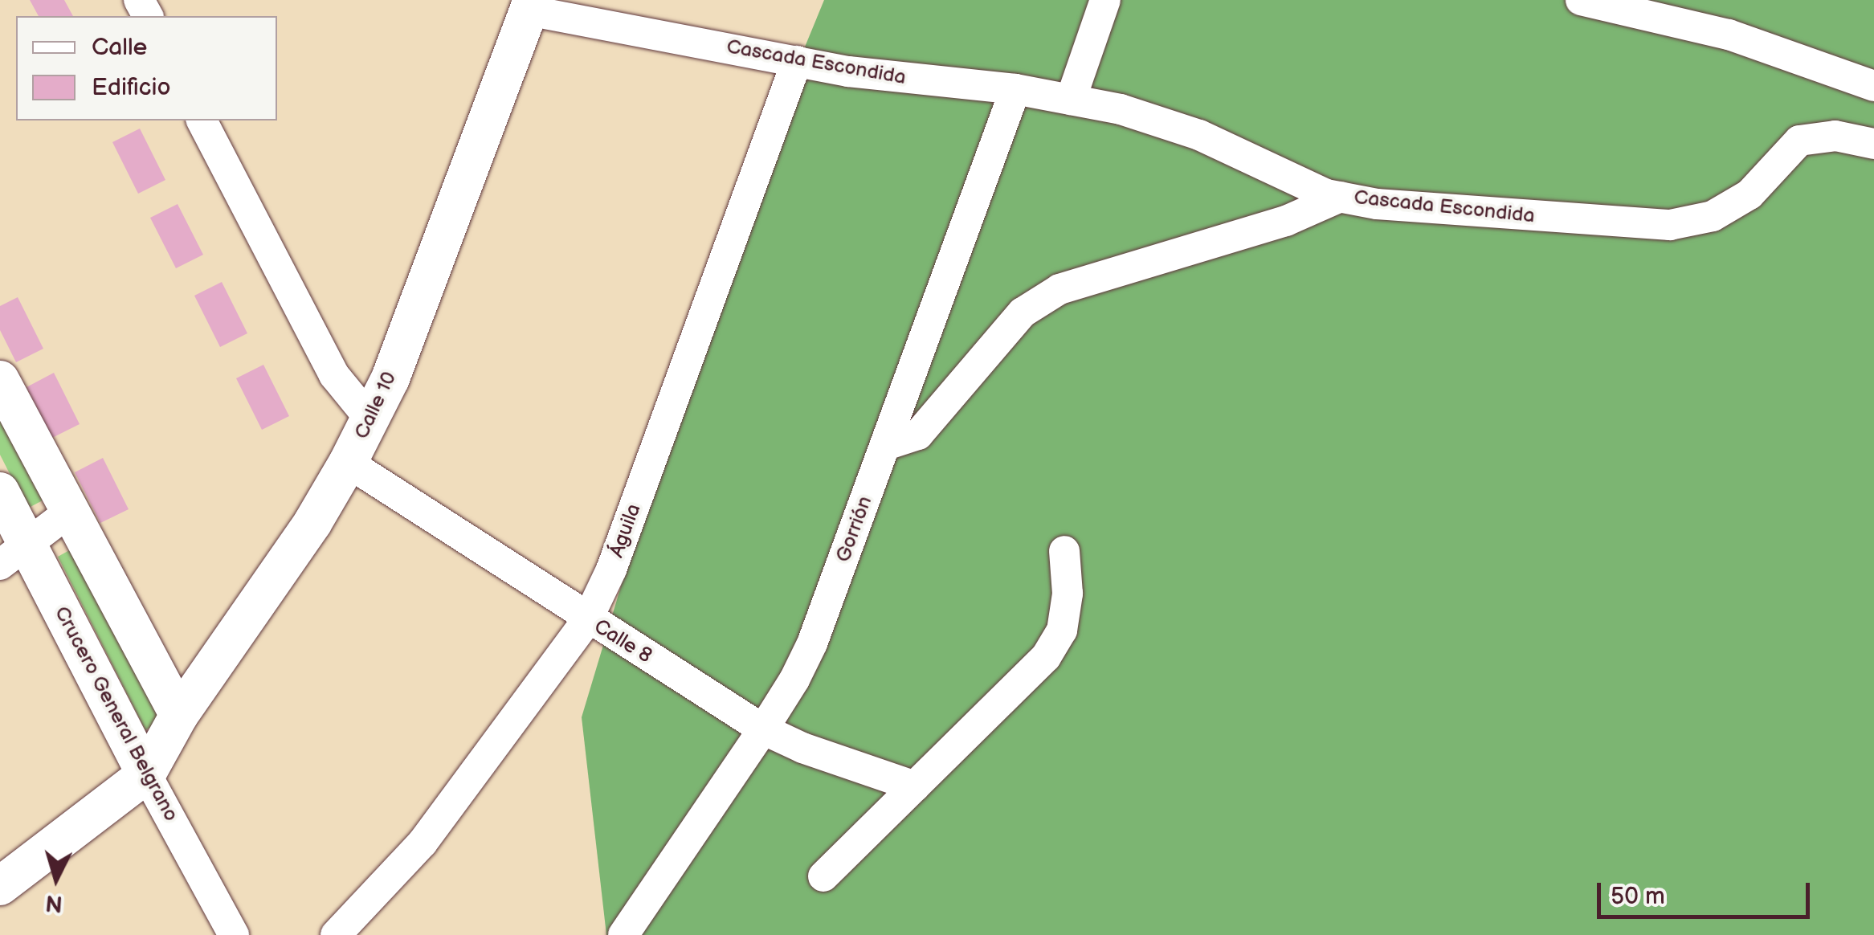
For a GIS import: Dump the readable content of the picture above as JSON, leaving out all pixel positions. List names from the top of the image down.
{
  "streets": {
    "street": [
      "Cascada Escondida",
      "Calle 10",
      "Gorrión",
      "Águila",
      "Calle 8",
      "Crucero General Belgrano"
    ]
  },
  "crossings": [
    ["Cascada Escondida", "Calle 10"],
    ["Cascada Escondida", "Gorrión"],
    ["Cascada Escondida", "Águila"],
    ["Calle 10", "Calle 8"],
    ["Calle 10", "Crucero General Belgrano"],
    ["Gorrión", "Calle 8"],
    ["Águila", "Calle 8"]
  ],
  "legend": ["Calle", "Edificio"],
  "scale_bar": "50 m",
  "north": "bottom"
}
